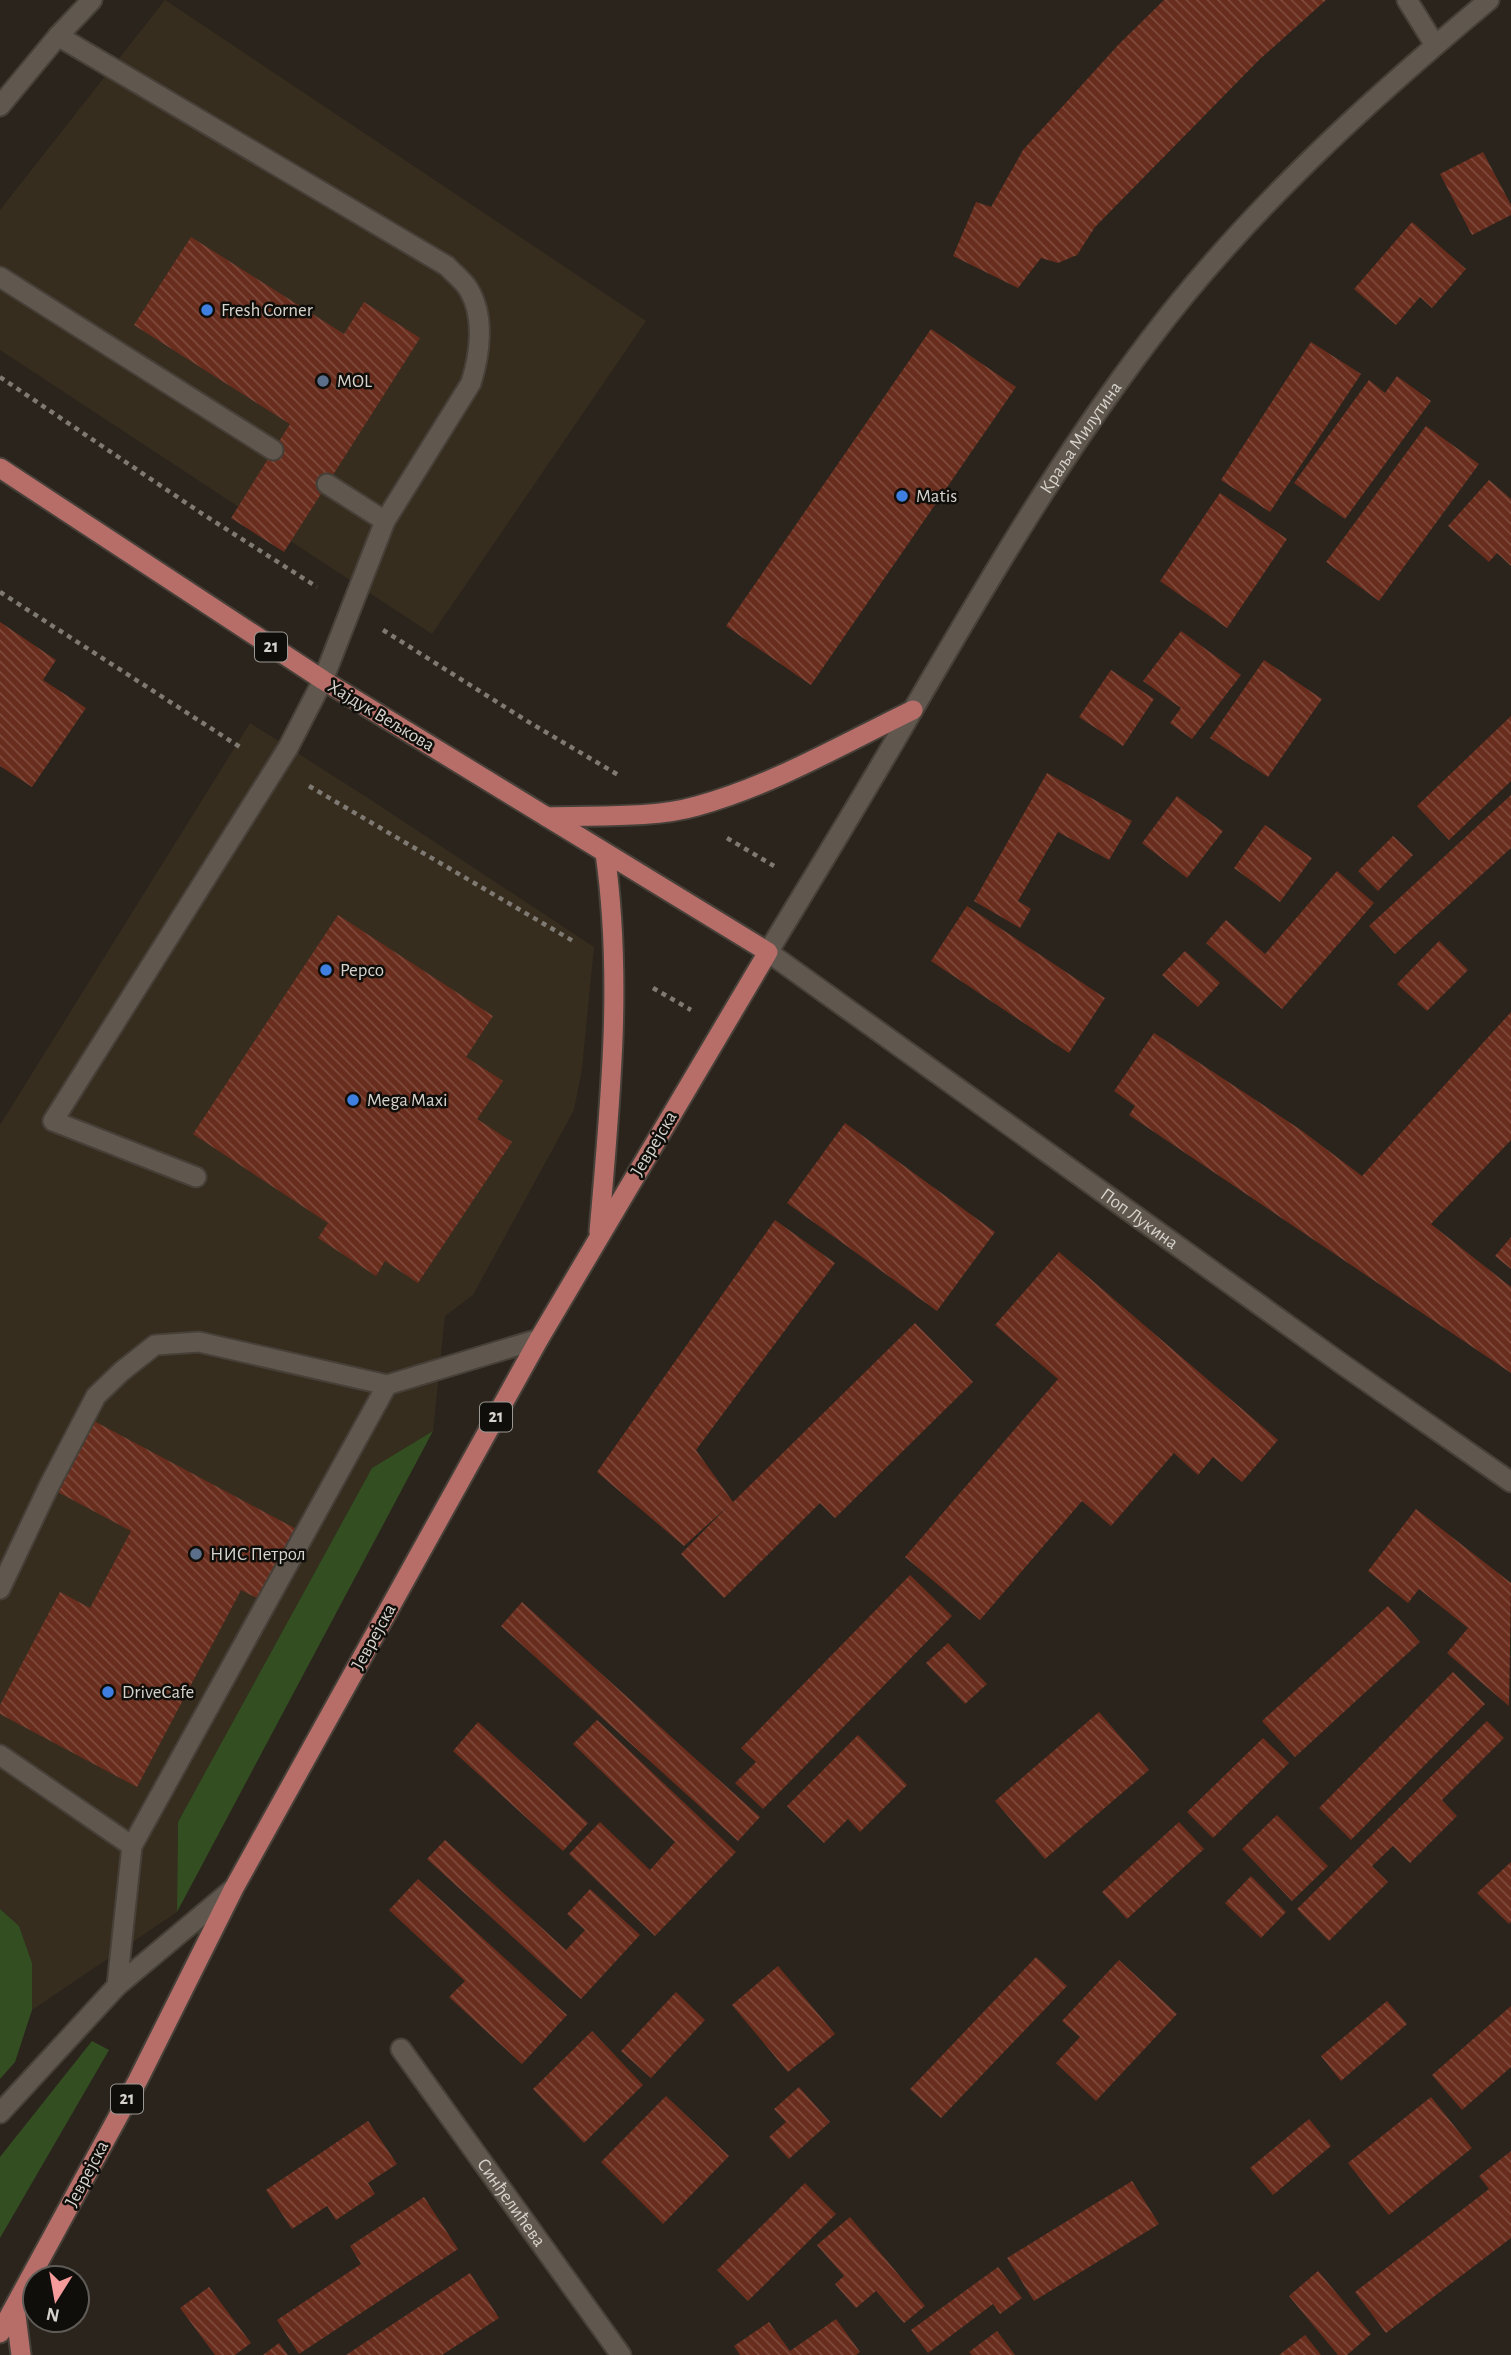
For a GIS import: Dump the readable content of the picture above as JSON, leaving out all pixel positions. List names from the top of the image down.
{
  "streets": {
    "main road": [
      "Краља Милутина",
      "21",
      "Хајдук Вељкова",
      "Јеврејска",
      "Поп Лукина",
      "Синђелићева"
    ]
  },
  "crossings": [
    ["Краља Милутина", "Хајдук Вељкова"],
    ["Краља Милутина", "Јеврејска"],
    ["Краља Милутина", "Поп Лукина"],
    ["Хајдук Вељкова", "Јеврејска"],
    ["Хајдук Вељкова", "Поп Лукина"],
    ["Јеврејска", "Поп Лукина"]
  ],
  "places": [
    "Fresh Corner",
    "MOL",
    "Matis",
    "Pepco",
    "Mega Maxi",
    "НИС Петрол",
    "DriveCafe"
  ],
  "north": "bottom"
}
